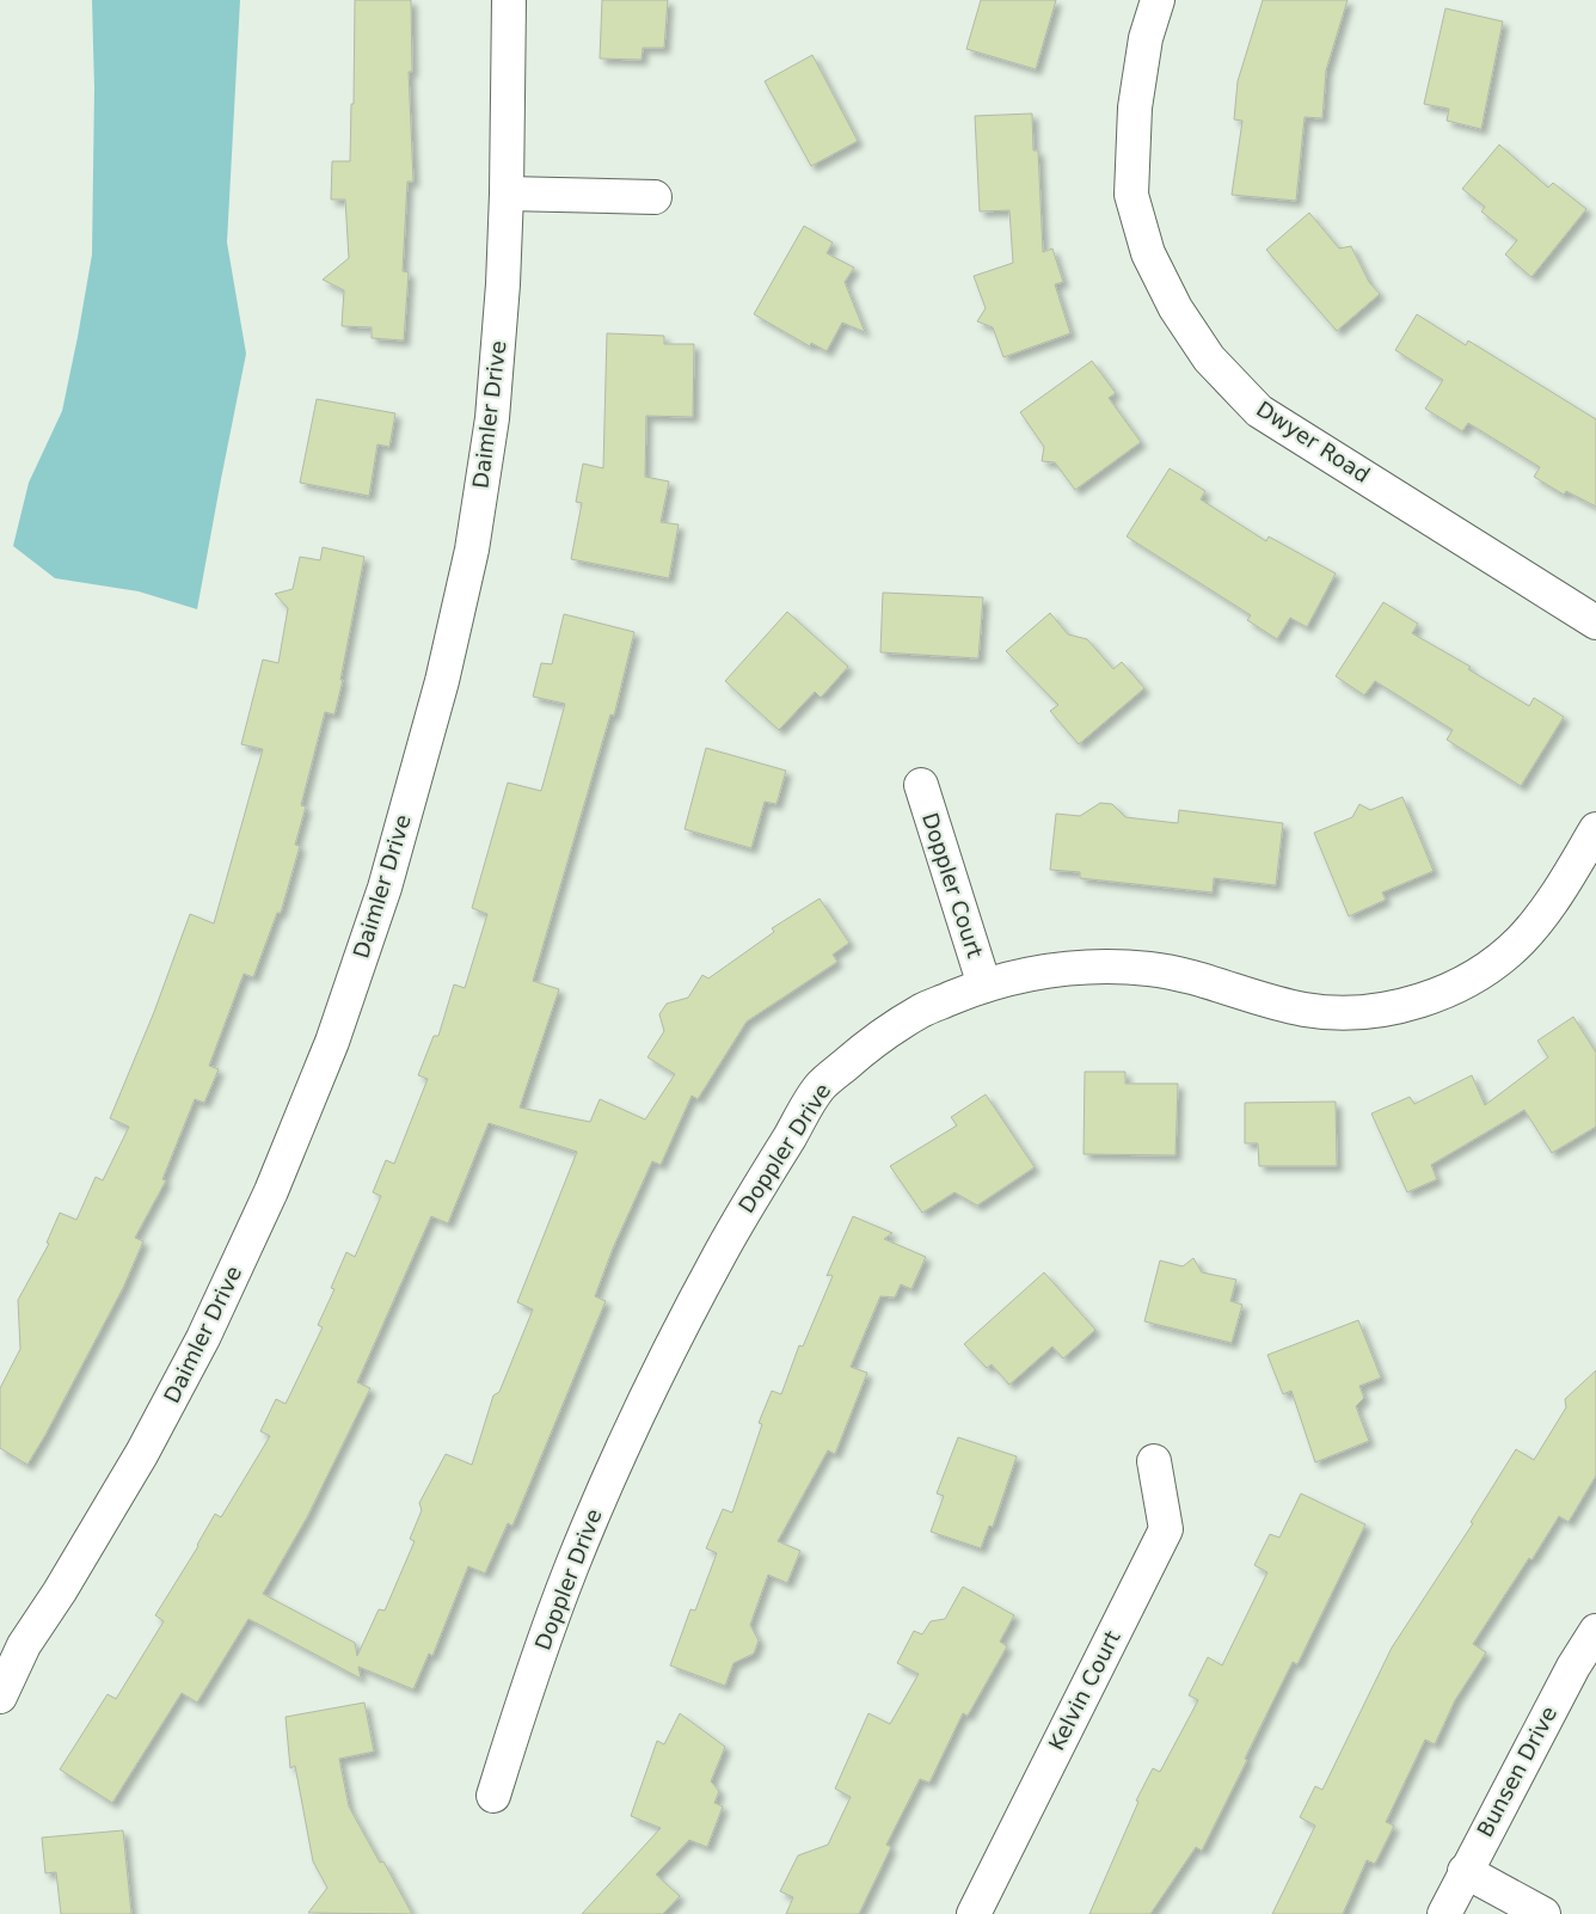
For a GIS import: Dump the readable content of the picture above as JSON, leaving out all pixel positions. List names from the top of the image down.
{
  "streets": {
    "street": [
      "Daimler Drive",
      "Dwyer Road",
      "Doppler Court",
      "Doppler Drive",
      "Kelvin Court",
      "Bunsen Drive"
    ]
  },
  "crossings": [
    ["Doppler Court", "Doppler Drive"]
  ]
}
